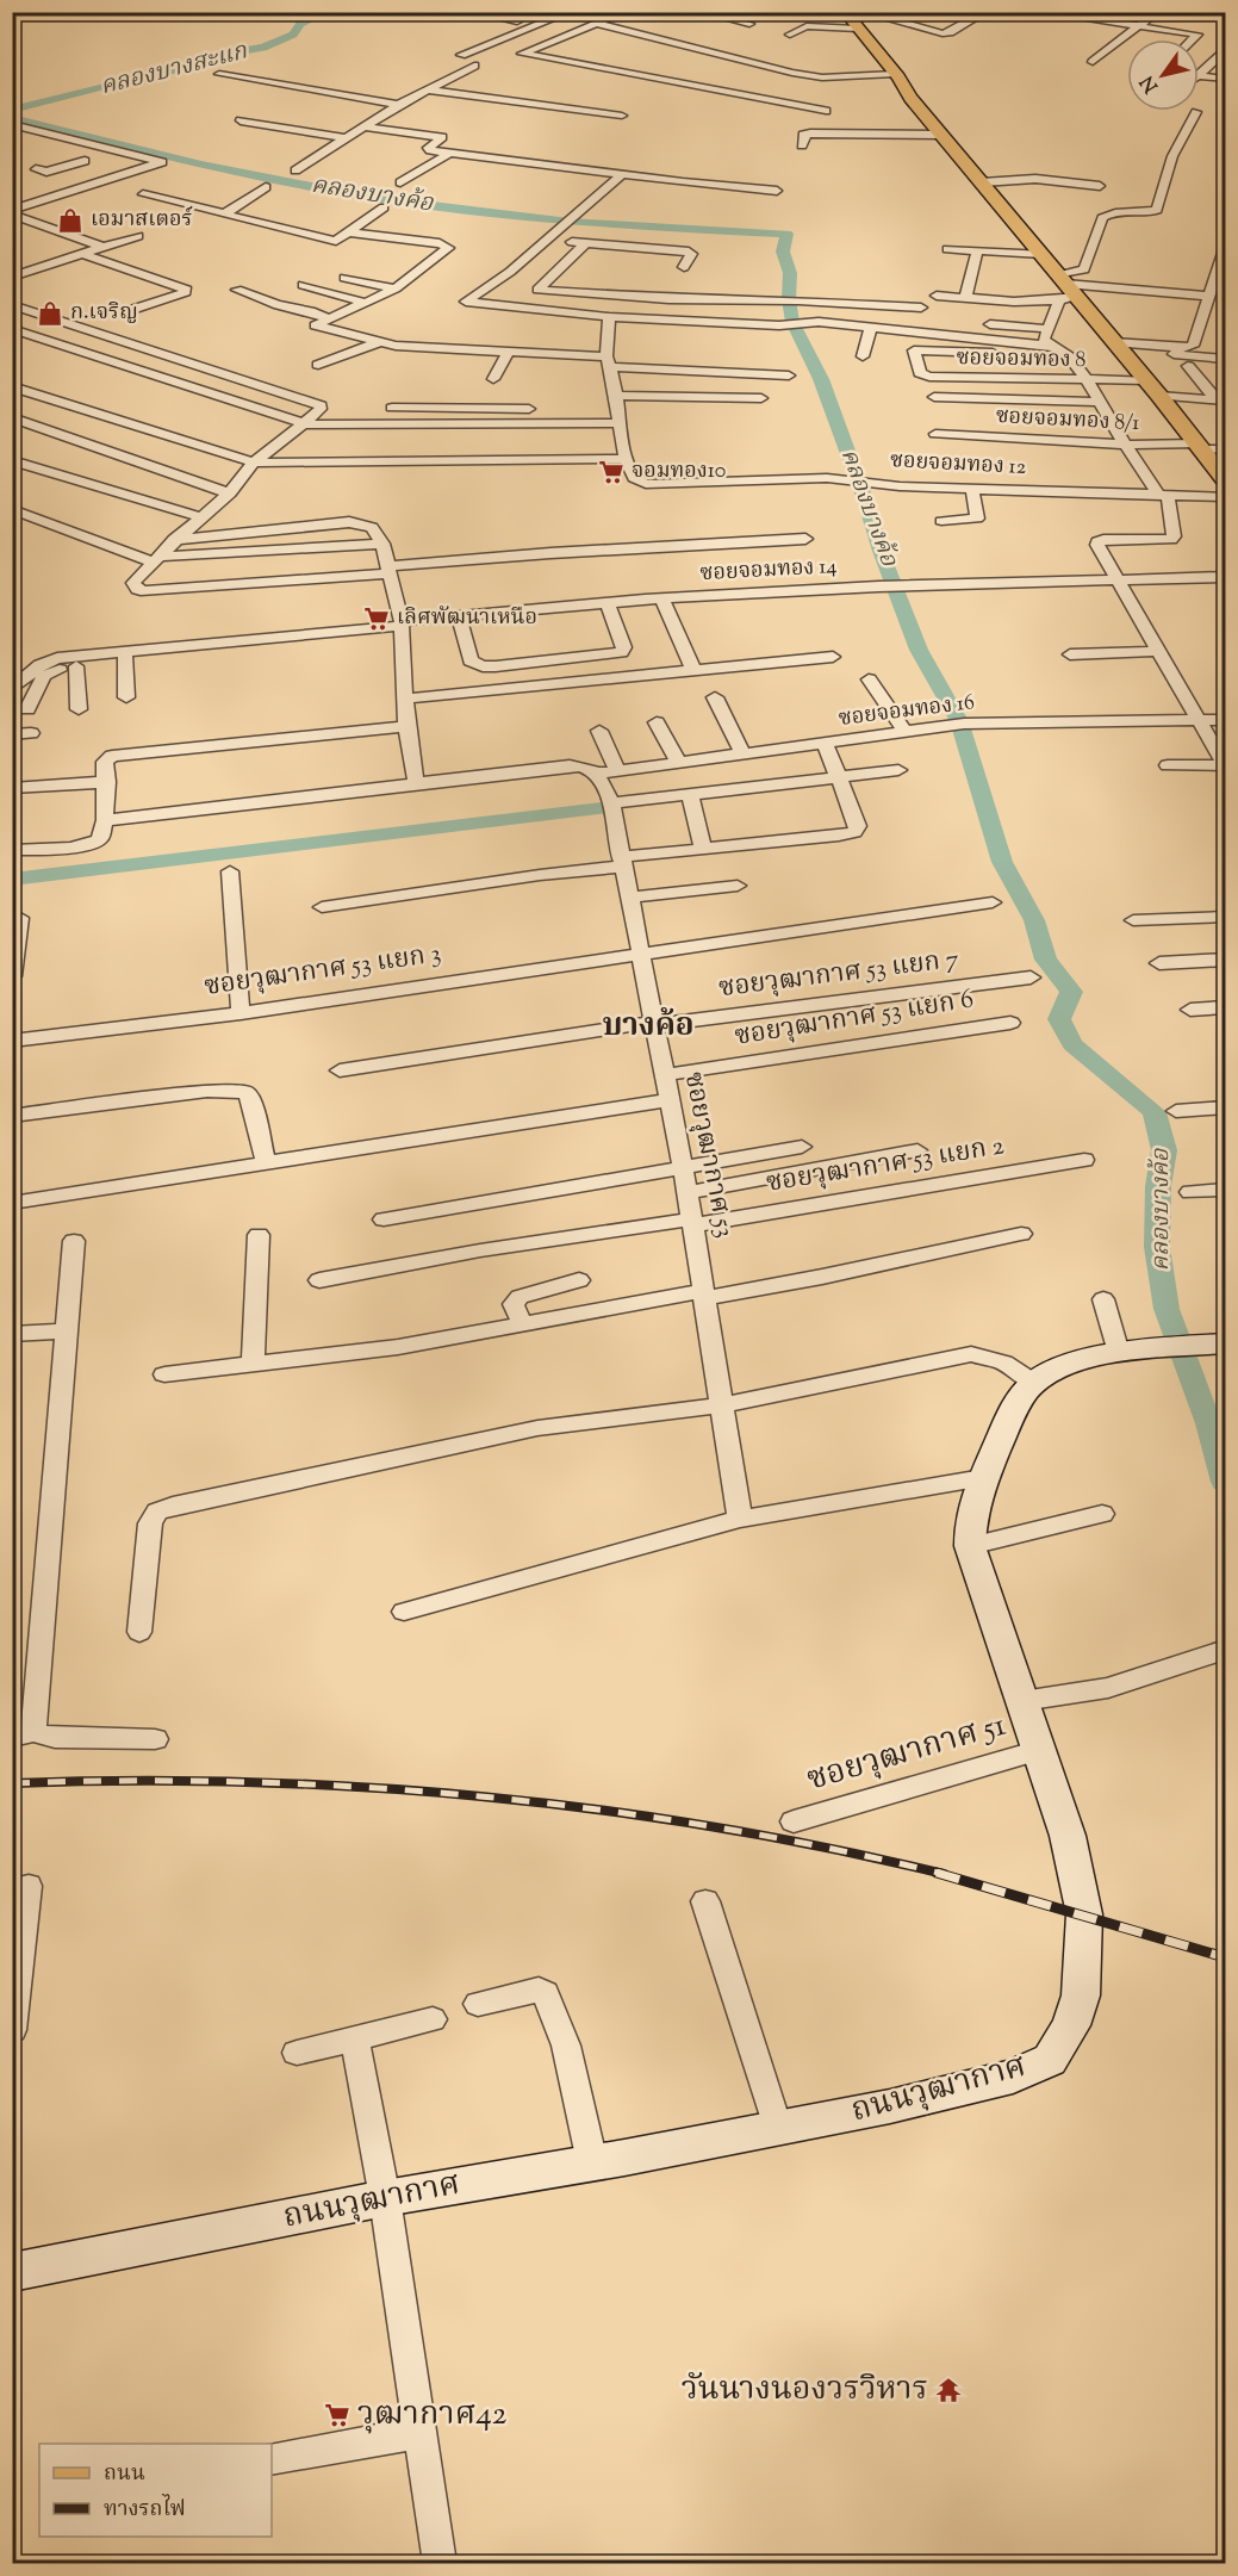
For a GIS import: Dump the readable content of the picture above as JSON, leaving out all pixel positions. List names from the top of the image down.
{
  "streets": {
    "main road": ["ถนนวุฒากาศ"],
    "street": [
      "ซอยจอมทอง 8",
      "ซอยจอมทอง 8/1",
      "ซอยจอมทอง 12",
      "ซอยจอมทอง 14",
      "ซอยจอมทอง 16",
      "ซอยวุฒากาศ 53 แยก 3",
      "ซอยวุฒากาศ 53 แยก 7",
      "ซอยวุฒากาศ 53 แยก 6",
      "ซอยวุฒากาศ 53",
      "ซอยวุฒากาศ 53 แยก 2",
      "ซอยวุฒากาศ 51"
    ]
  },
  "crossings": [
    ["ซอยจอมทอง 16", "ซอยวุฒากาศ 53"],
    ["ซอยวุฒากาศ 53 แยก 3", "ซอยวุฒากาศ 53"],
    ["ซอยวุฒากาศ 53 แยก 7", "ซอยวุฒากาศ 53"],
    ["ซอยวุฒากาศ 53 แยก 6", "ซอยวุฒากาศ 53"],
    ["ซอยวุฒากาศ 53", "ซอยวุฒากาศ 53 แยก 2"],
    ["ซอยวุฒากาศ 51", "ถนนวุฒากาศ"]
  ],
  "districts": ["บางค้อ"],
  "water": ["คลองบางสะแก", "คลองบางค้อ"],
  "places": {
    "shop": ["เอมาสเตอร์", "ก.เจริญ"],
    "supermarket": ["จอมทอง10", "เลิศพัฒนาเหนือ", "วุฒากาศ42"],
    "temple": ["วันนางนองวรวิหาร"]
  },
  "legend": ["ถนน", "ทางรถไฟ"],
  "north": "bottom left"
}
